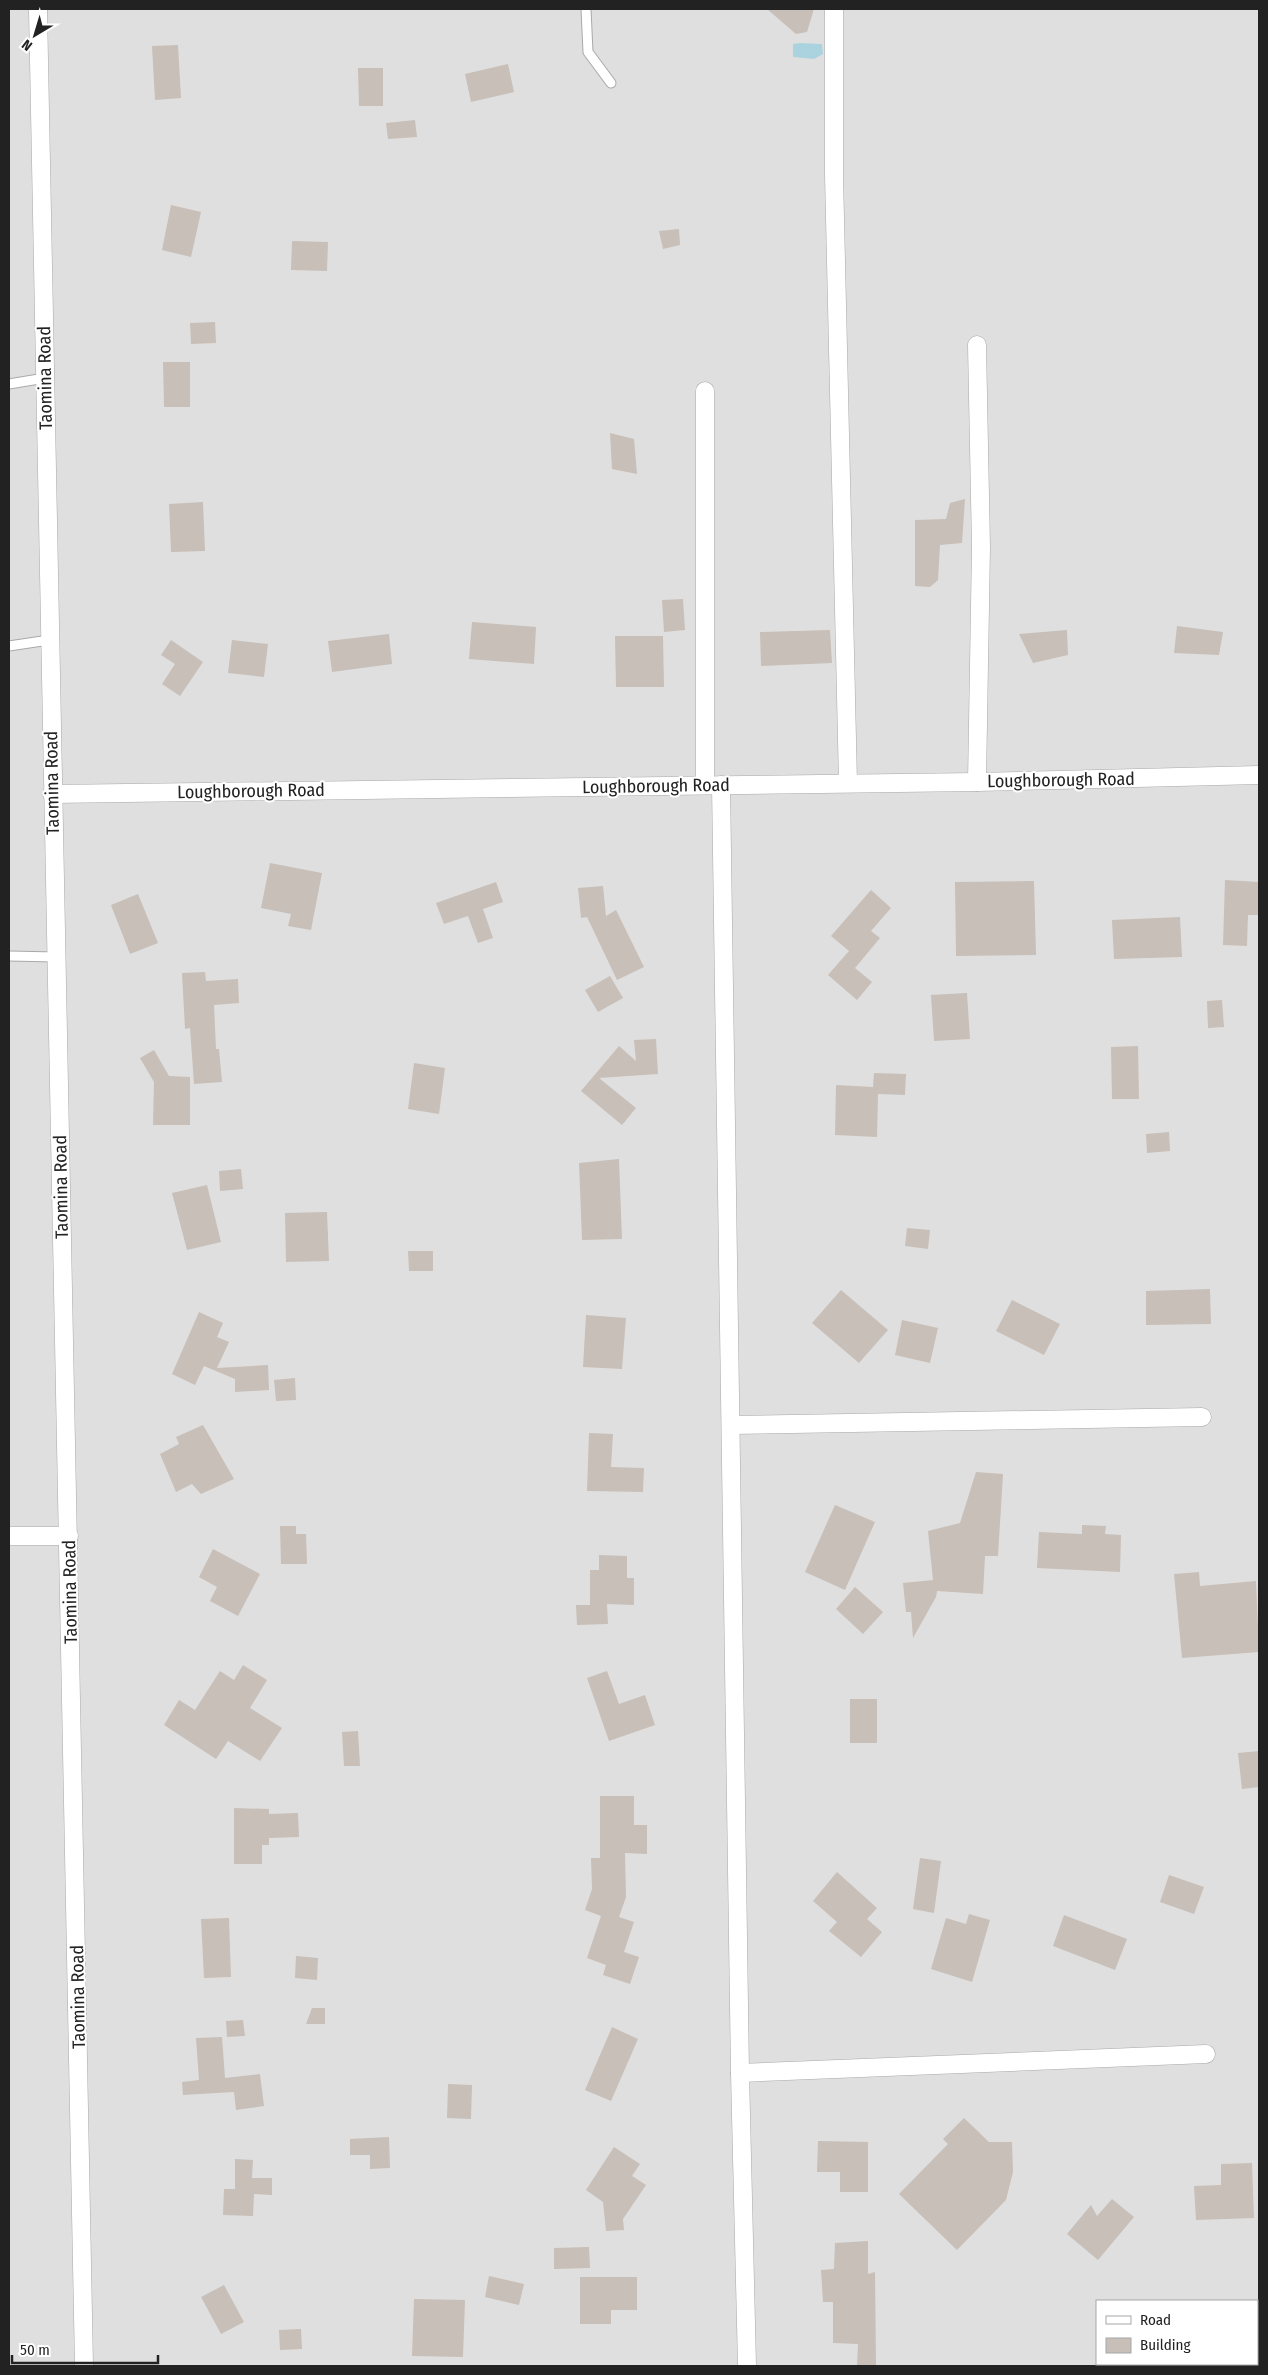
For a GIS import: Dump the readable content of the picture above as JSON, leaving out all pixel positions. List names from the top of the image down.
{
  "streets": {
    "street": ["Taomina Road", "Loughborough Road"]
  },
  "crossings": [
    ["Taomina Road", "Loughborough Road"]
  ],
  "legend": ["Road", "Building"],
  "scale_bar": "50 m",
  "north": "bottom left"
}
